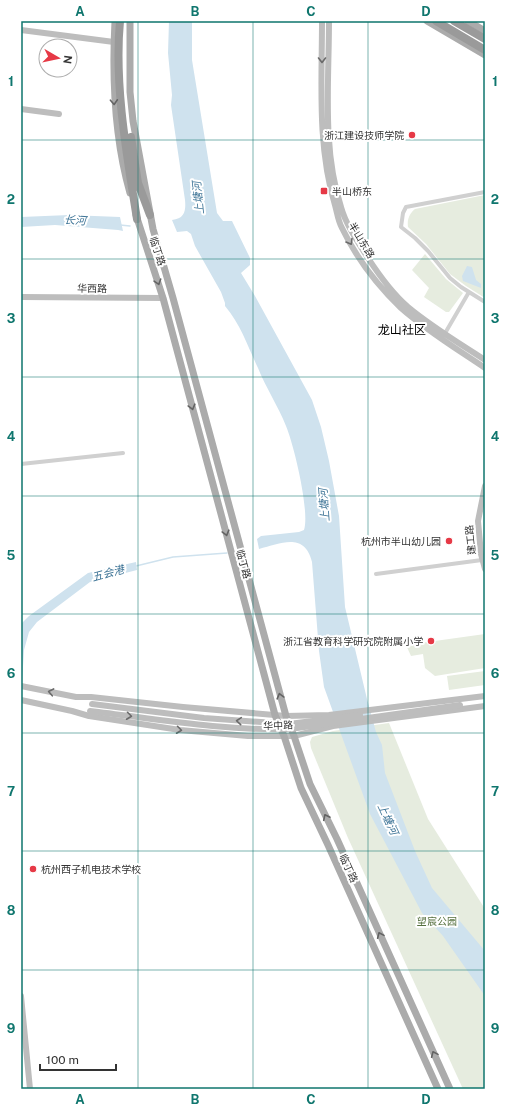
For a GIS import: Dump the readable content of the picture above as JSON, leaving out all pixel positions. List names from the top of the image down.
{
  "streets": {
    "main road": [
      "半山东路",
      "临丁路",
      "华西路",
      "建工路",
      "华中路"
    ]
  },
  "crossings": [
    ["临丁路", "华西路"],
    ["临丁路", "华中路"]
  ],
  "districts": ["龙山社区"],
  "water": ["上塘河", "长河", "五会港"],
  "parks": ["望宸公园"],
  "places": {
    "other": [
      "浙江建设技师学院",
      "杭州市半山幼儿园",
      "浙江省教育科学研究院附属小学",
      "杭州西子机电技术学校"
    ],
    "transit": ["半山桥东"]
  },
  "scale_bar": "100 m",
  "north": "right",
  "grid": {
    "columns": [
      "A",
      "B",
      "C",
      "D"
    ],
    "rows": [
      "1",
      "2",
      "3",
      "4",
      "5",
      "6",
      "7",
      "8",
      "9"
    ]
  }
}
